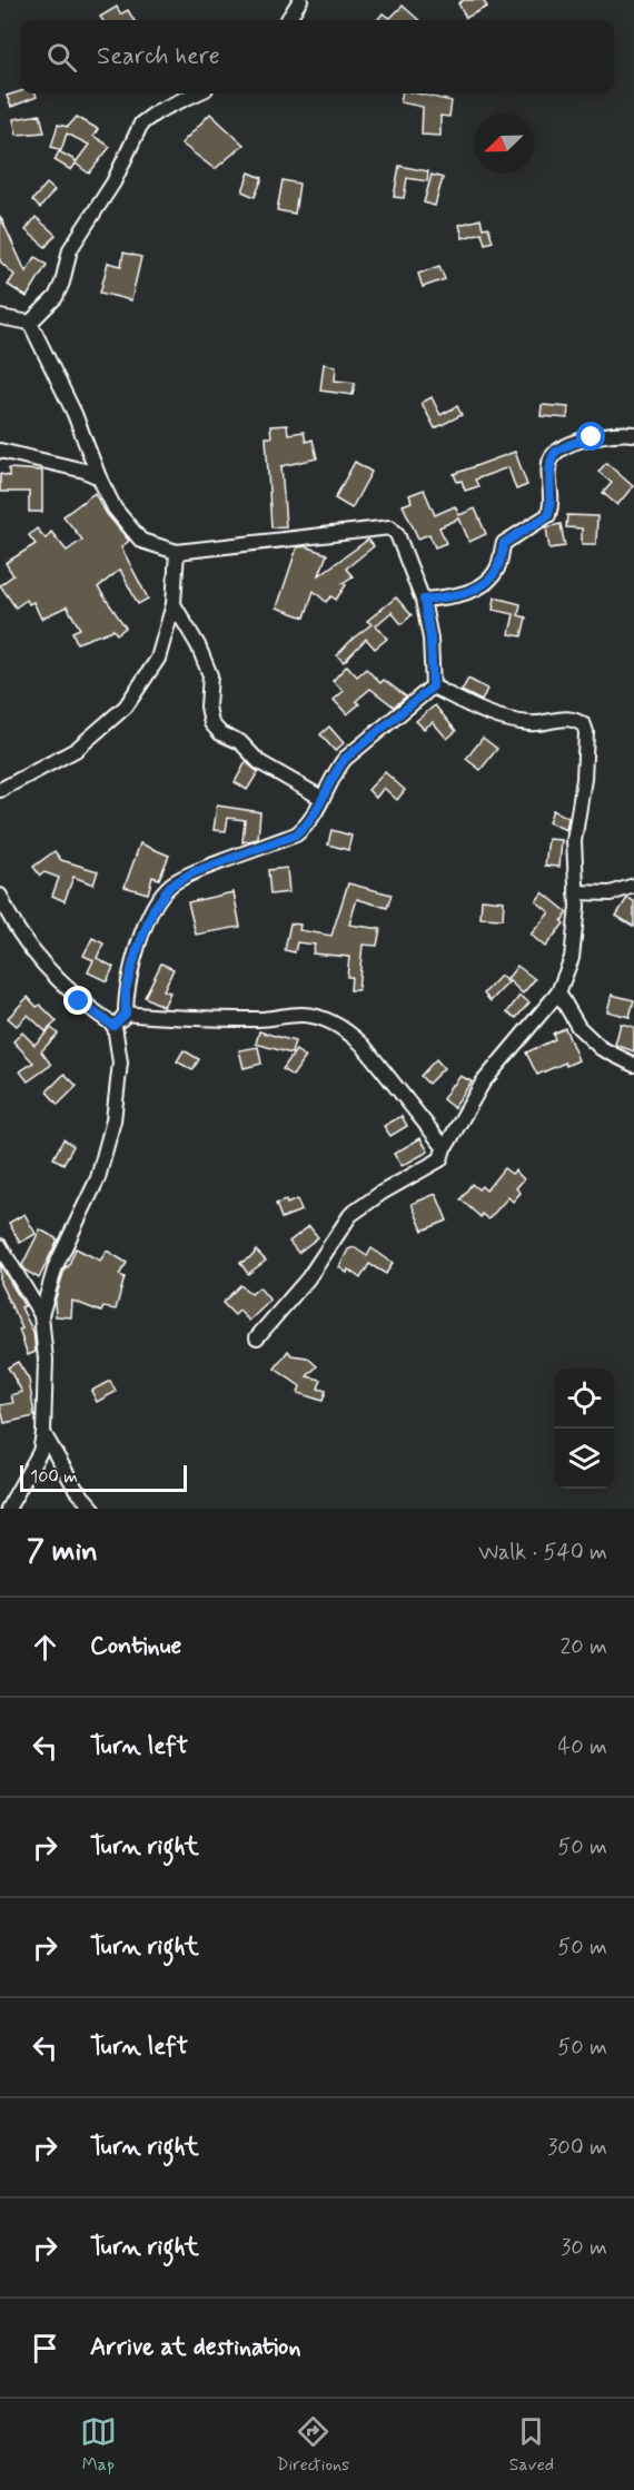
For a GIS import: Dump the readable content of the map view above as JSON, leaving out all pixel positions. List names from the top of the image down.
{
  "scale_bar": "100 m",
  "north": "bottom left",
  "page": {
    "search": "Search here",
    "scale": "100 m",
    "heading": ["7 min", "Walk · 540 m"],
    "list": [
      ["Continue", "20 m"],
      ["Turn left", "40 m"],
      ["Turn right", "50 m"],
      ["Turn right", "50 m"],
      ["Turn left", "50 m"],
      ["Turn right", "300 m"],
      ["Turn right", "30 m"],
      "Arrive at destination"
    ],
    "nav": ["Map", "Directions", "Saved"]
  }
}
